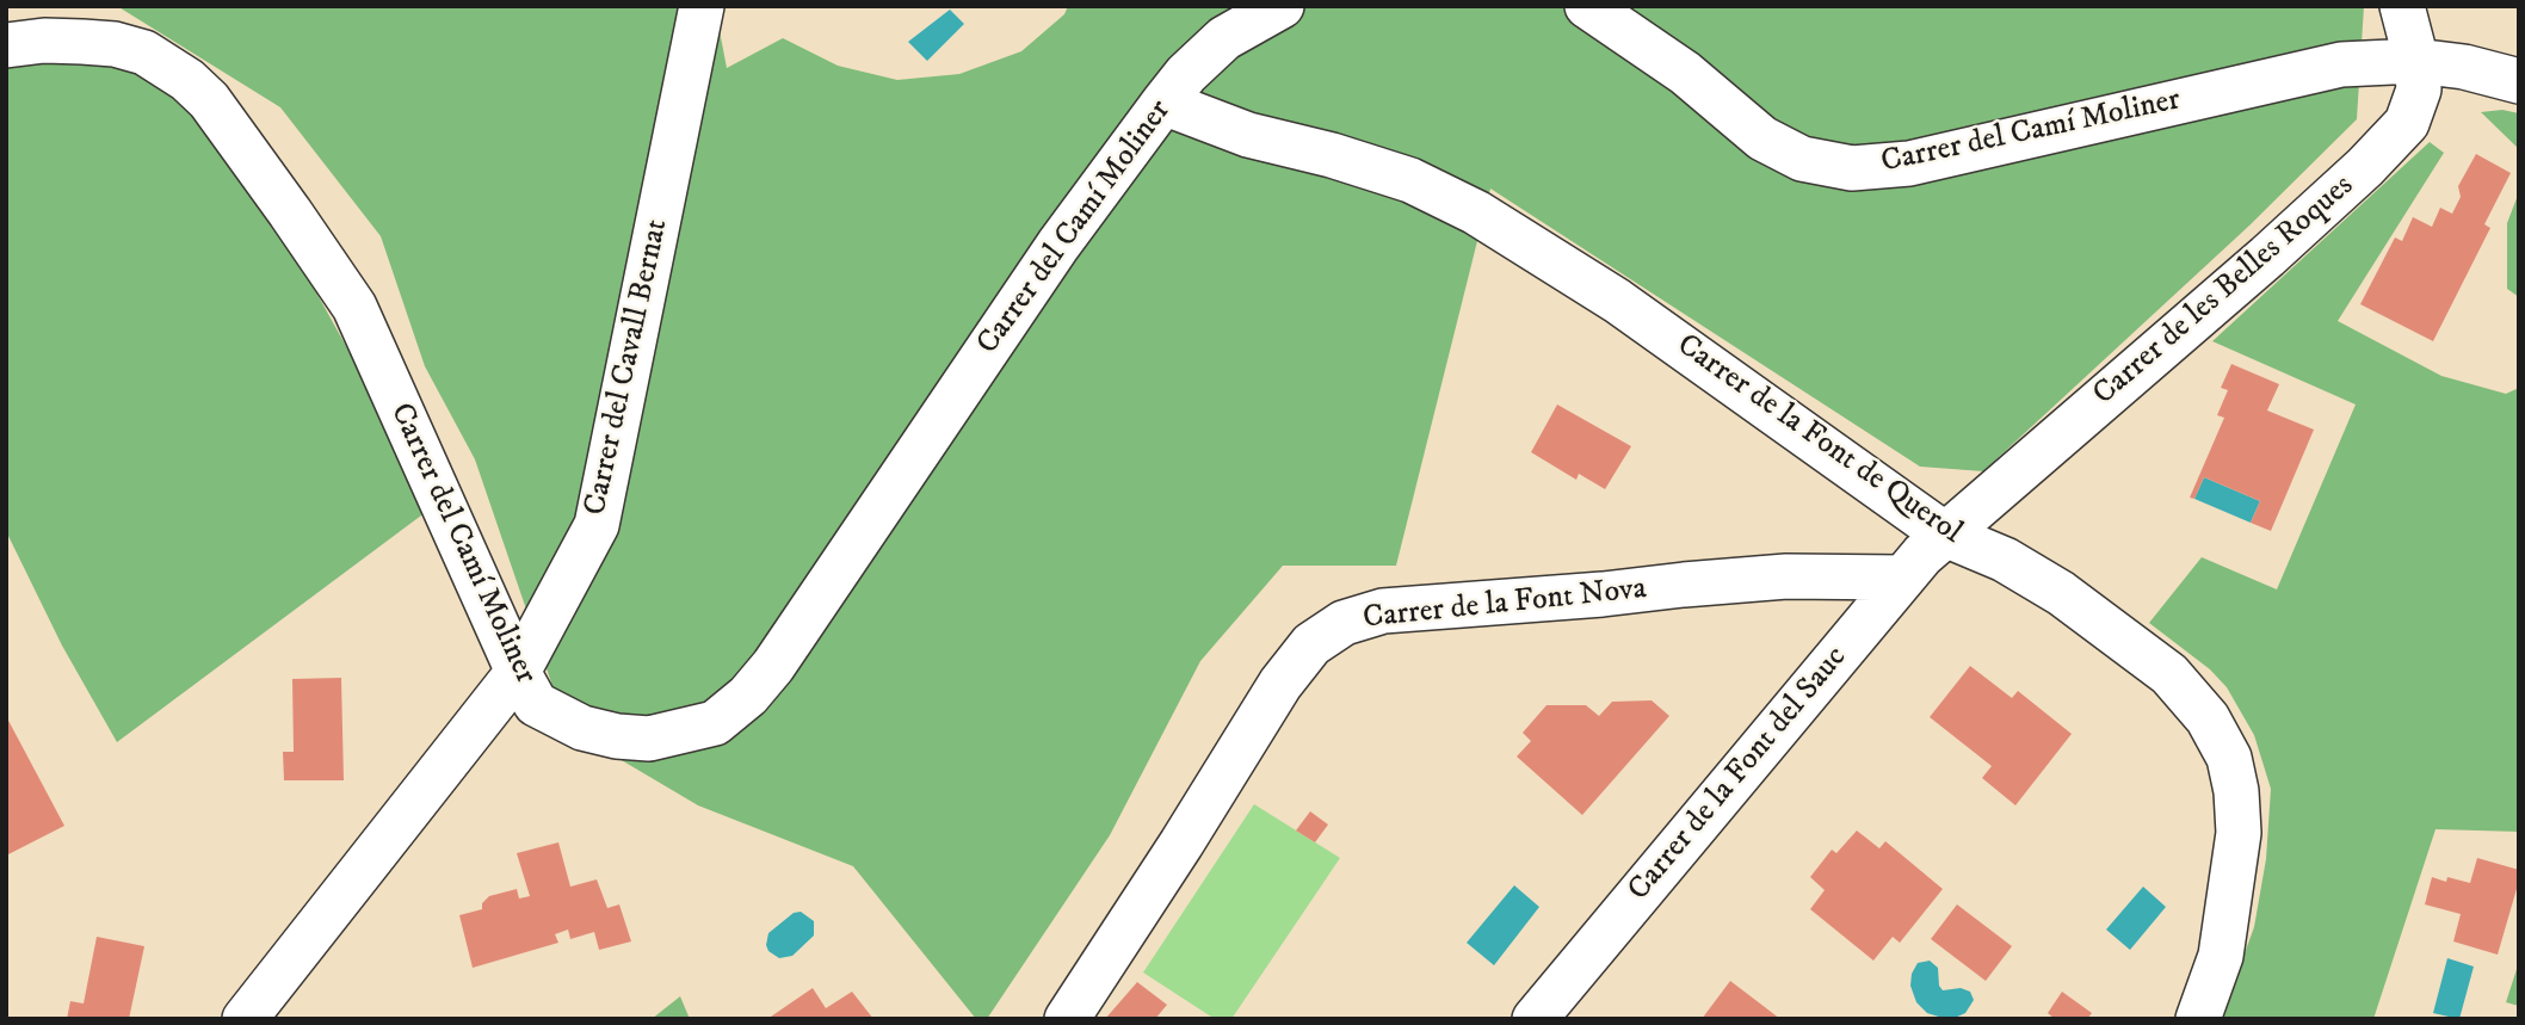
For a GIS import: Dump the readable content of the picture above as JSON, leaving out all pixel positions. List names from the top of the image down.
{
  "streets": {
    "street": [
      "Carrer del Camí Moliner",
      "Carrer de les Belles Roques",
      "Carrer del Cavall Bernat",
      "Carrer de la Font de Querol",
      "Carrer de la Font Nova",
      "Carrer de la Font del Sauc"
    ]
  },
  "crossings": [
    ["Carrer del Camí Moliner", "Carrer de les Belles Roques"],
    ["Carrer del Camí Moliner", "Carrer del Cavall Bernat"],
    ["Carrer del Camí Moliner", "Carrer de la Font de Querol"],
    ["Carrer de les Belles Roques", "Carrer de la Font de Querol"],
    ["Carrer de les Belles Roques", "Carrer de la Font del Sauc"],
    ["Carrer de la Font de Querol", "Carrer de la Font del Sauc"],
    ["Carrer de la Font Nova", "Carrer de la Font del Sauc"]
  ]
}
